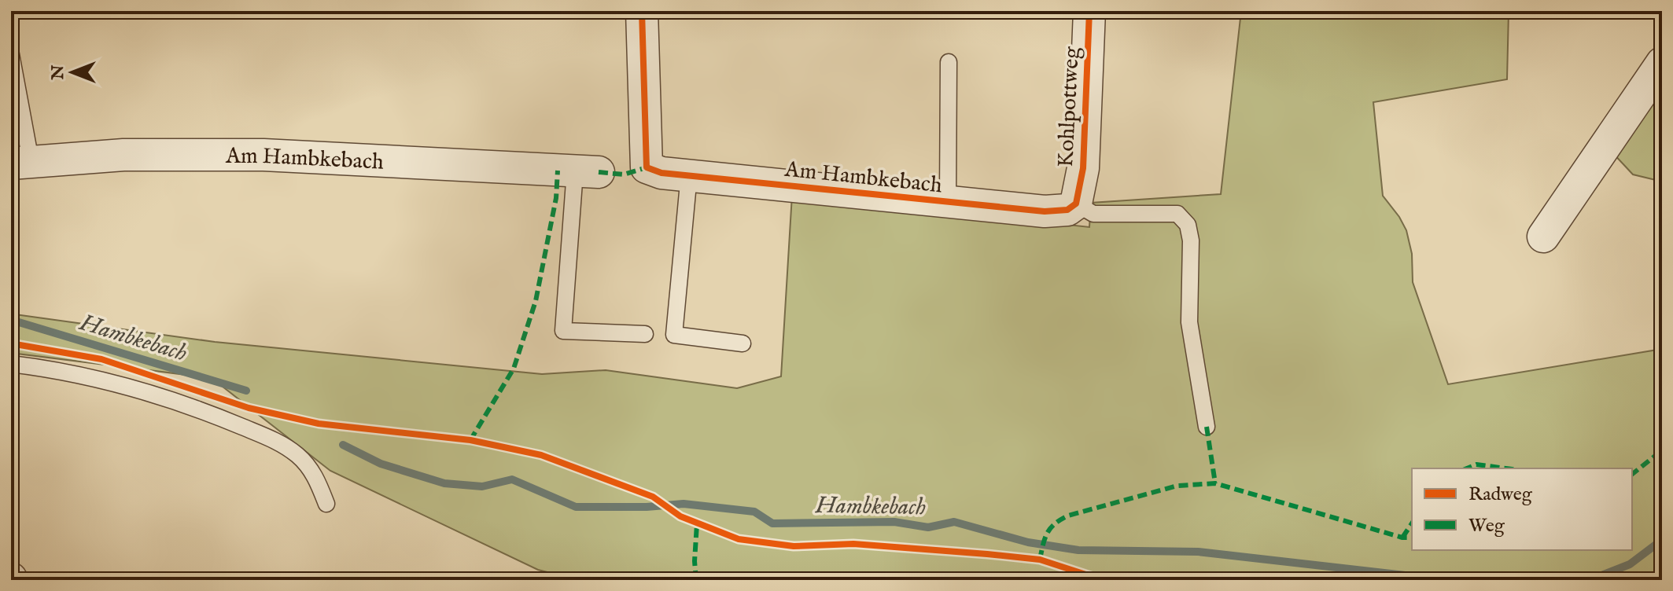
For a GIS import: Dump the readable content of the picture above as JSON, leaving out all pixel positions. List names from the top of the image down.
{
  "streets": {
    "street": ["Kohlpottweg", "Am Hambkebach"]
  },
  "crossings": [
    ["Kohlpottweg", "Am Hambkebach"]
  ],
  "water": ["Hambkebach"],
  "legend": ["Radweg", "Weg"],
  "north": "left"
}
